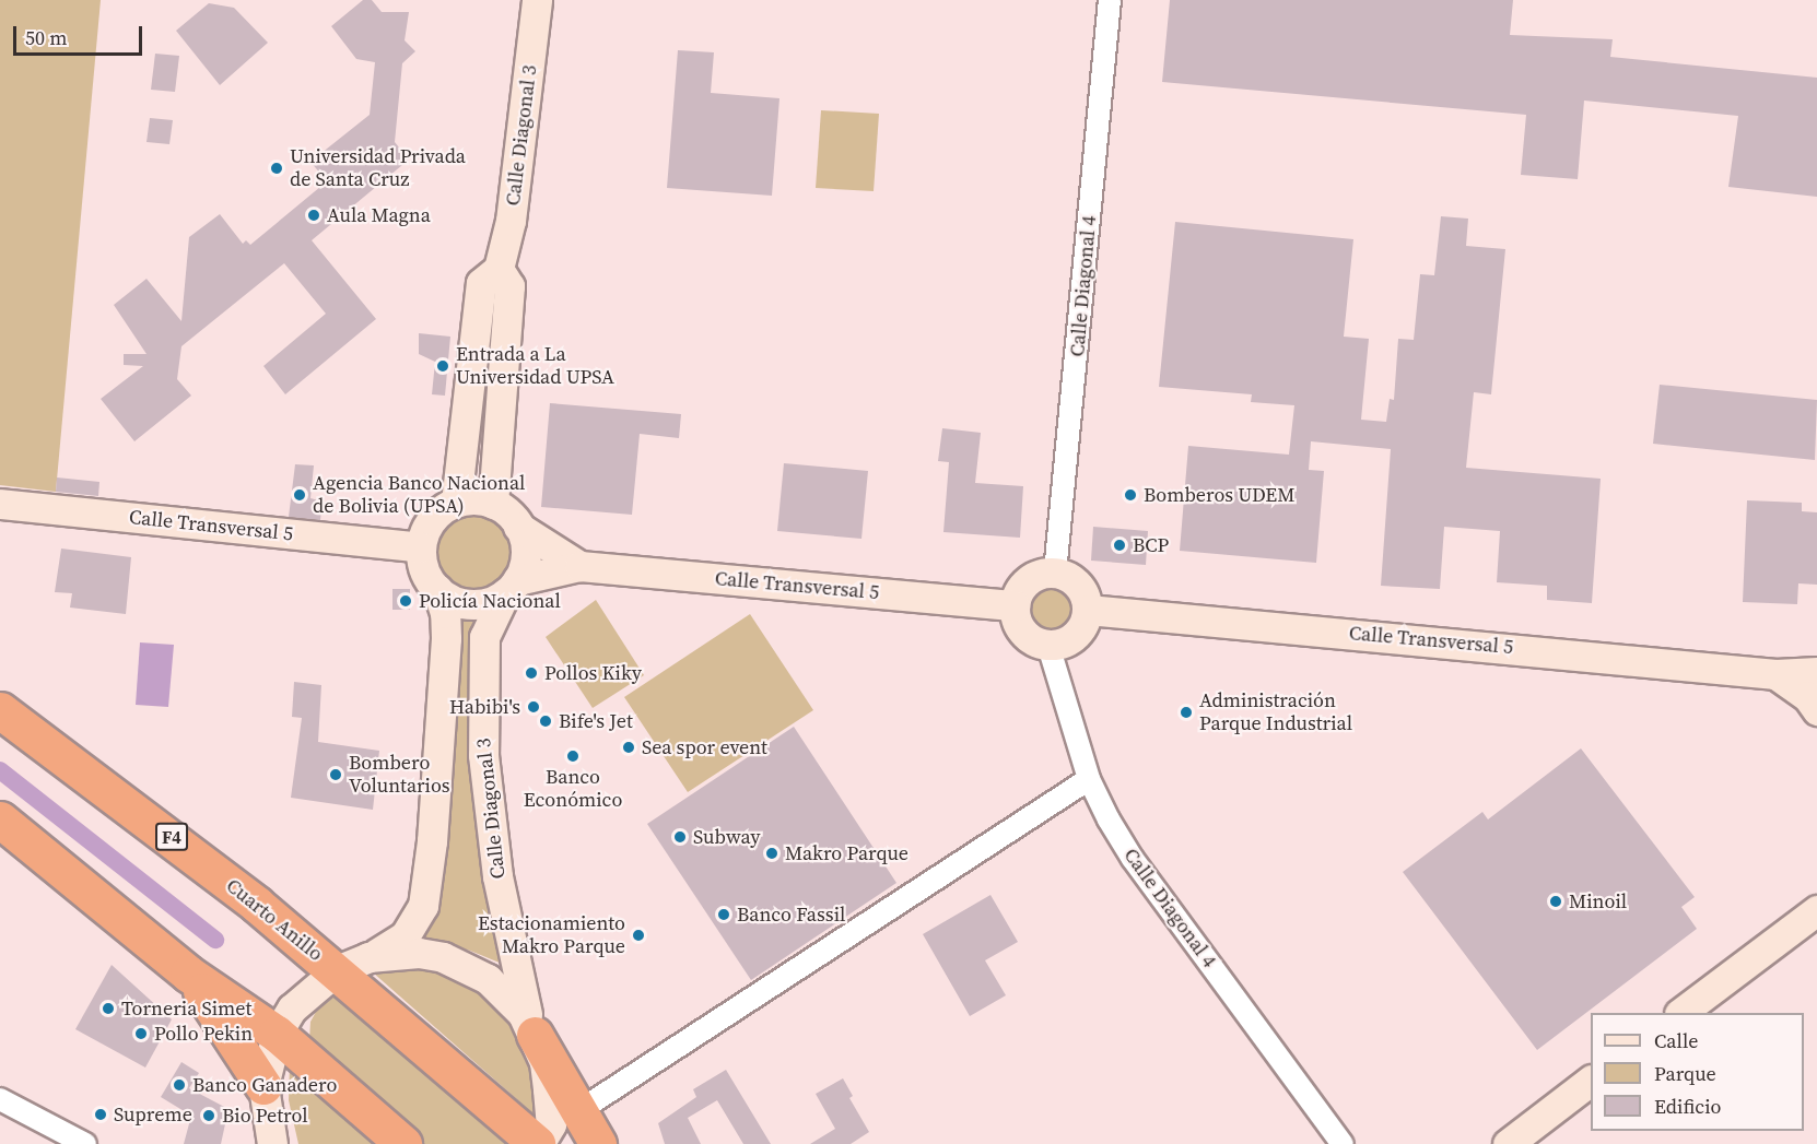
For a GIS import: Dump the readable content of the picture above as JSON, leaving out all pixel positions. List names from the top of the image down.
{
  "streets": {
    "highway": ["F4", "Cuarto Anillo"],
    "main road": ["Calle Diagonal 3", "Calle Transversal 5"],
    "street": ["Calle Diagonal 4"]
  },
  "crossings": [
    ["Calle Diagonal 3", "Calle Transversal 5"],
    ["Calle Diagonal 4", "Calle Transversal 5"]
  ],
  "places": [
    "Universidad Privada de Santa Cruz",
    "Aula Magna",
    "Entrada a La Universidad UPSA",
    "Agencia Banco Nacional de Bolivia (UPSA)",
    "Bomberos UDEM",
    "BCP",
    "Policía Nacional",
    "Pollos Kiky",
    "Habibi's",
    "Administración Parque Industrial",
    "Bife's Jet",
    "Sea spor event",
    "Banco Económico",
    "Bombero Voluntarios",
    "Subway",
    "Makro Parque",
    "Minoil",
    "Banco Fassil",
    "Estacionamiento Makro Parque",
    "Torneria Simet",
    "Pollo Pekin",
    "Banco Ganadero",
    "Supreme",
    "Bio Petrol"
  ],
  "legend": ["Calle", "Parque", "Edificio"],
  "scale_bar": "50 m"
}
